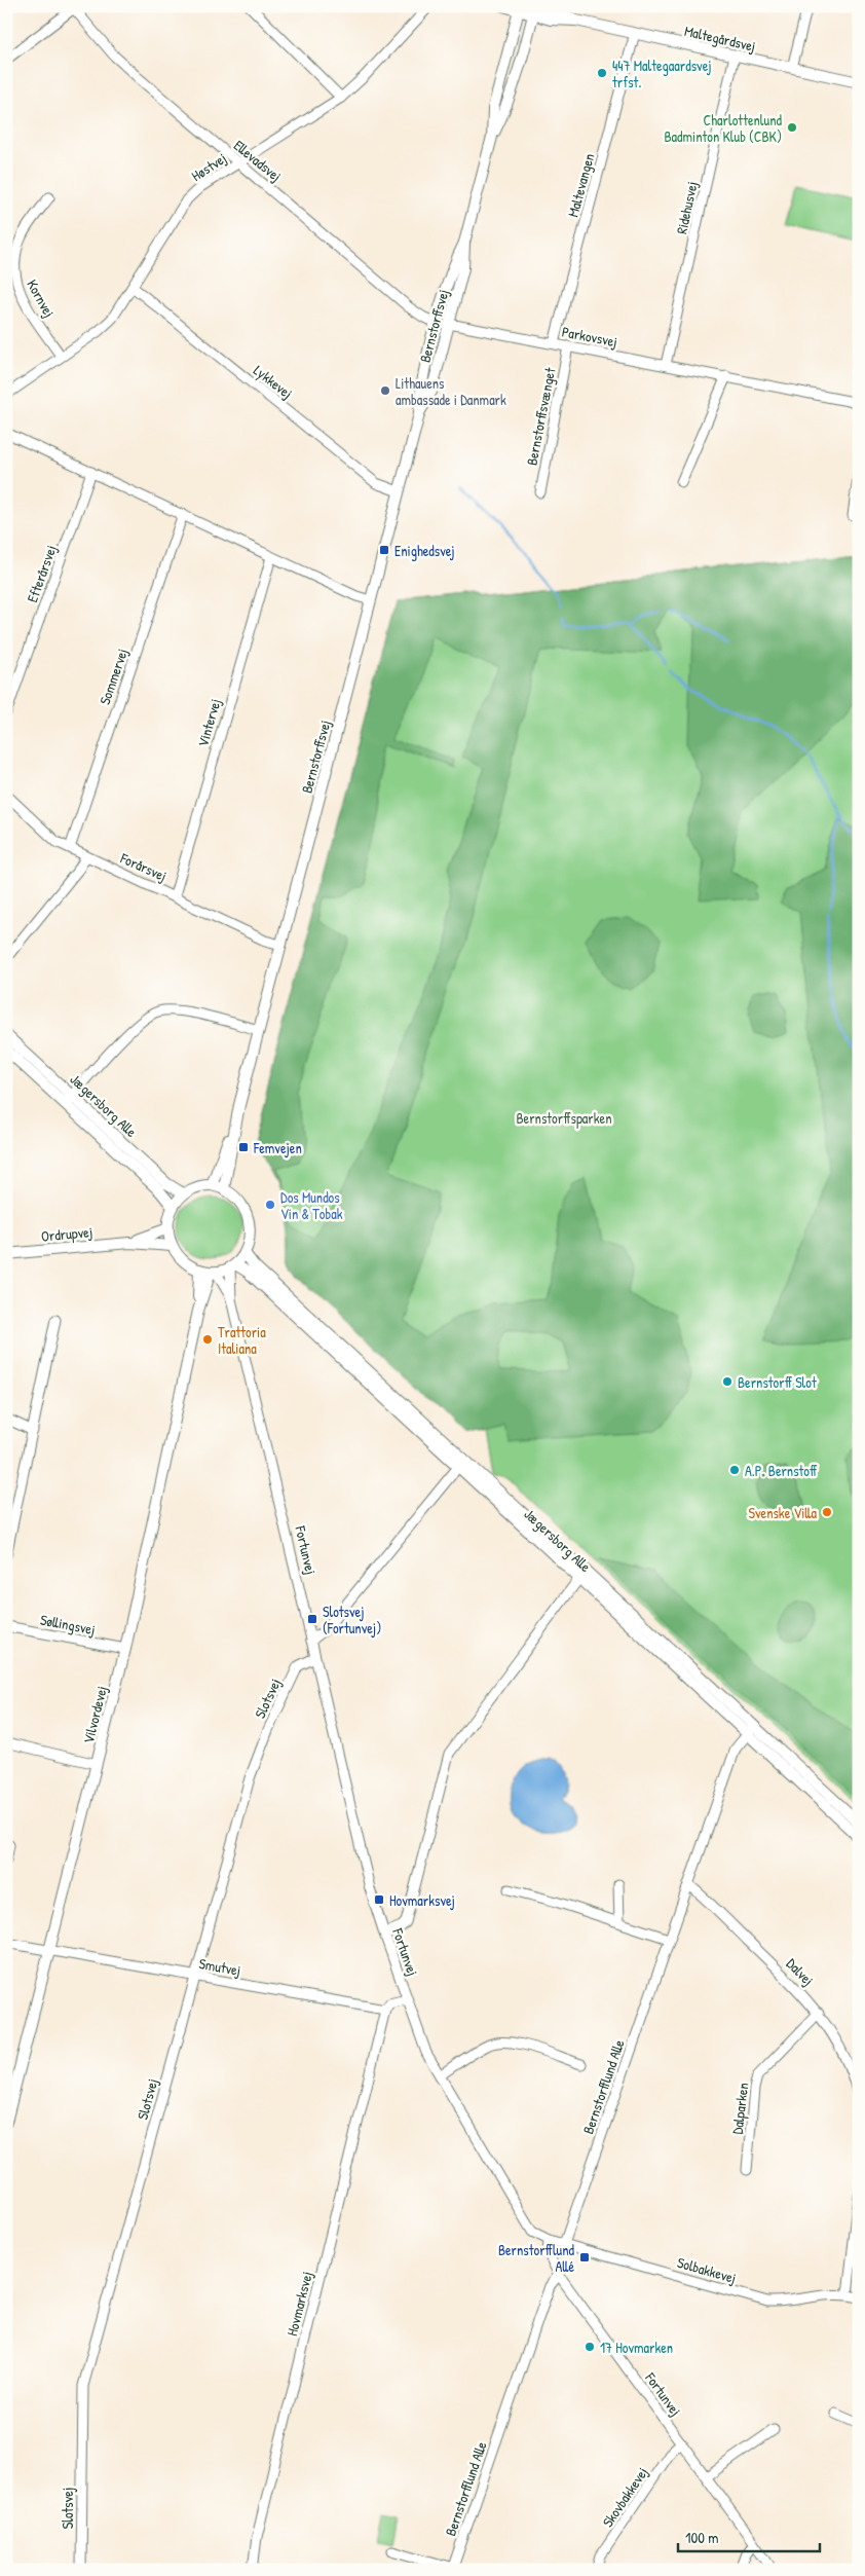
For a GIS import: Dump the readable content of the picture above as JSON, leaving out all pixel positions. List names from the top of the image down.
{
  "streets": {
    "street": [
      "Maltegårdsvej",
      "Ellevadsvej",
      "Høstvej",
      "Maltevangen",
      "Ridehusvej",
      "Kornvej",
      "Bernstorffsvej",
      "Parkovsvej",
      "Lykkevej",
      "Bernstorffsvænget",
      "Efterårsvej",
      "Sommervej",
      "Vintervej",
      "Forårsvej",
      "Jægersborg Alle",
      "Ordrupvej",
      "Fortunvej",
      "Søllingsvej",
      "Slotsvej",
      "Vilvordevej",
      "Smutvej",
      "Dalvej",
      "Bernstorfflund Alle",
      "Dalparken",
      "Solbakkevej",
      "Hovmarksvej",
      "Skovbakkevej"
    ]
  },
  "crossings": [
    ["Maltegårdsvej", "Maltevangen"],
    ["Maltegårdsvej", "Ridehusvej"],
    ["Maltegårdsvej", "Bernstorffsvej"],
    ["Ellevadsvej", "Høstvej"],
    ["Ellevadsvej", "Bernstorffsvej"],
    ["Høstvej", "Kornvej"],
    ["Høstvej", "Lykkevej"],
    ["Maltevangen", "Parkovsvej"],
    ["Ridehusvej", "Parkovsvej"],
    ["Bernstorffsvej", "Parkovsvej"],
    ["Bernstorffsvej", "Lykkevej"],
    ["Bernstorffsvej", "Forårsvej"],
    ["Bernstorffsvej", "Jægersborg Alle"],
    ["Bernstorffsvej", "Ordrupvej"],
    ["Bernstorffsvej", "Fortunvej"],
    ["Bernstorffsvej", "Vilvordevej"],
    ["Parkovsvej", "Bernstorffsvænget"],
    ["Sommervej", "Forårsvej"],
    ["Vintervej", "Forårsvej"],
    ["Jægersborg Alle", "Ordrupvej"],
    ["Jægersborg Alle", "Fortunvej"],
    ["Jægersborg Alle", "Vilvordevej"],
    ["Jægersborg Alle", "Bernstorfflund Alle"],
    ["Ordrupvej", "Fortunvej"],
    ["Ordrupvej", "Vilvordevej"],
    ["Fortunvej", "Slotsvej"],
    ["Fortunvej", "Vilvordevej"],
    ["Fortunvej", "Bernstorfflund Alle"],
    ["Fortunvej", "Solbakkevej"],
    ["Fortunvej", "Skovbakkevej"],
    ["Søllingsvej", "Vilvordevej"],
    ["Slotsvej", "Smutvej"],
    ["Vilvordevej", "Smutvej"],
    ["Smutvej", "Hovmarksvej"],
    ["Dalvej", "Bernstorfflund Alle"],
    ["Dalvej", "Dalparken"],
    ["Bernstorfflund Alle", "Solbakkevej"]
  ],
  "parks": ["Bernstorffsparken"],
  "places": {
    "other": [
      "447 Maltegaardsvej trfst.",
      "Charlottenlund Badminton Klub (CBK)",
      "Lithauens ambassade i Danmark",
      "Dos Mundos Vin & Tobak",
      "Trattoria Italiana",
      "Bernstorff Slot",
      "A.P. Bernstoff",
      "Svenske Villa",
      "17 Hovmarken"
    ],
    "transit": [
      "Enighedsvej",
      "Femvejen",
      "Slotsvej (Fortunvej)",
      "Hovmarksvej",
      "Bernstorfflund Allé"
    ]
  },
  "scale_bar": "100 m"
}
